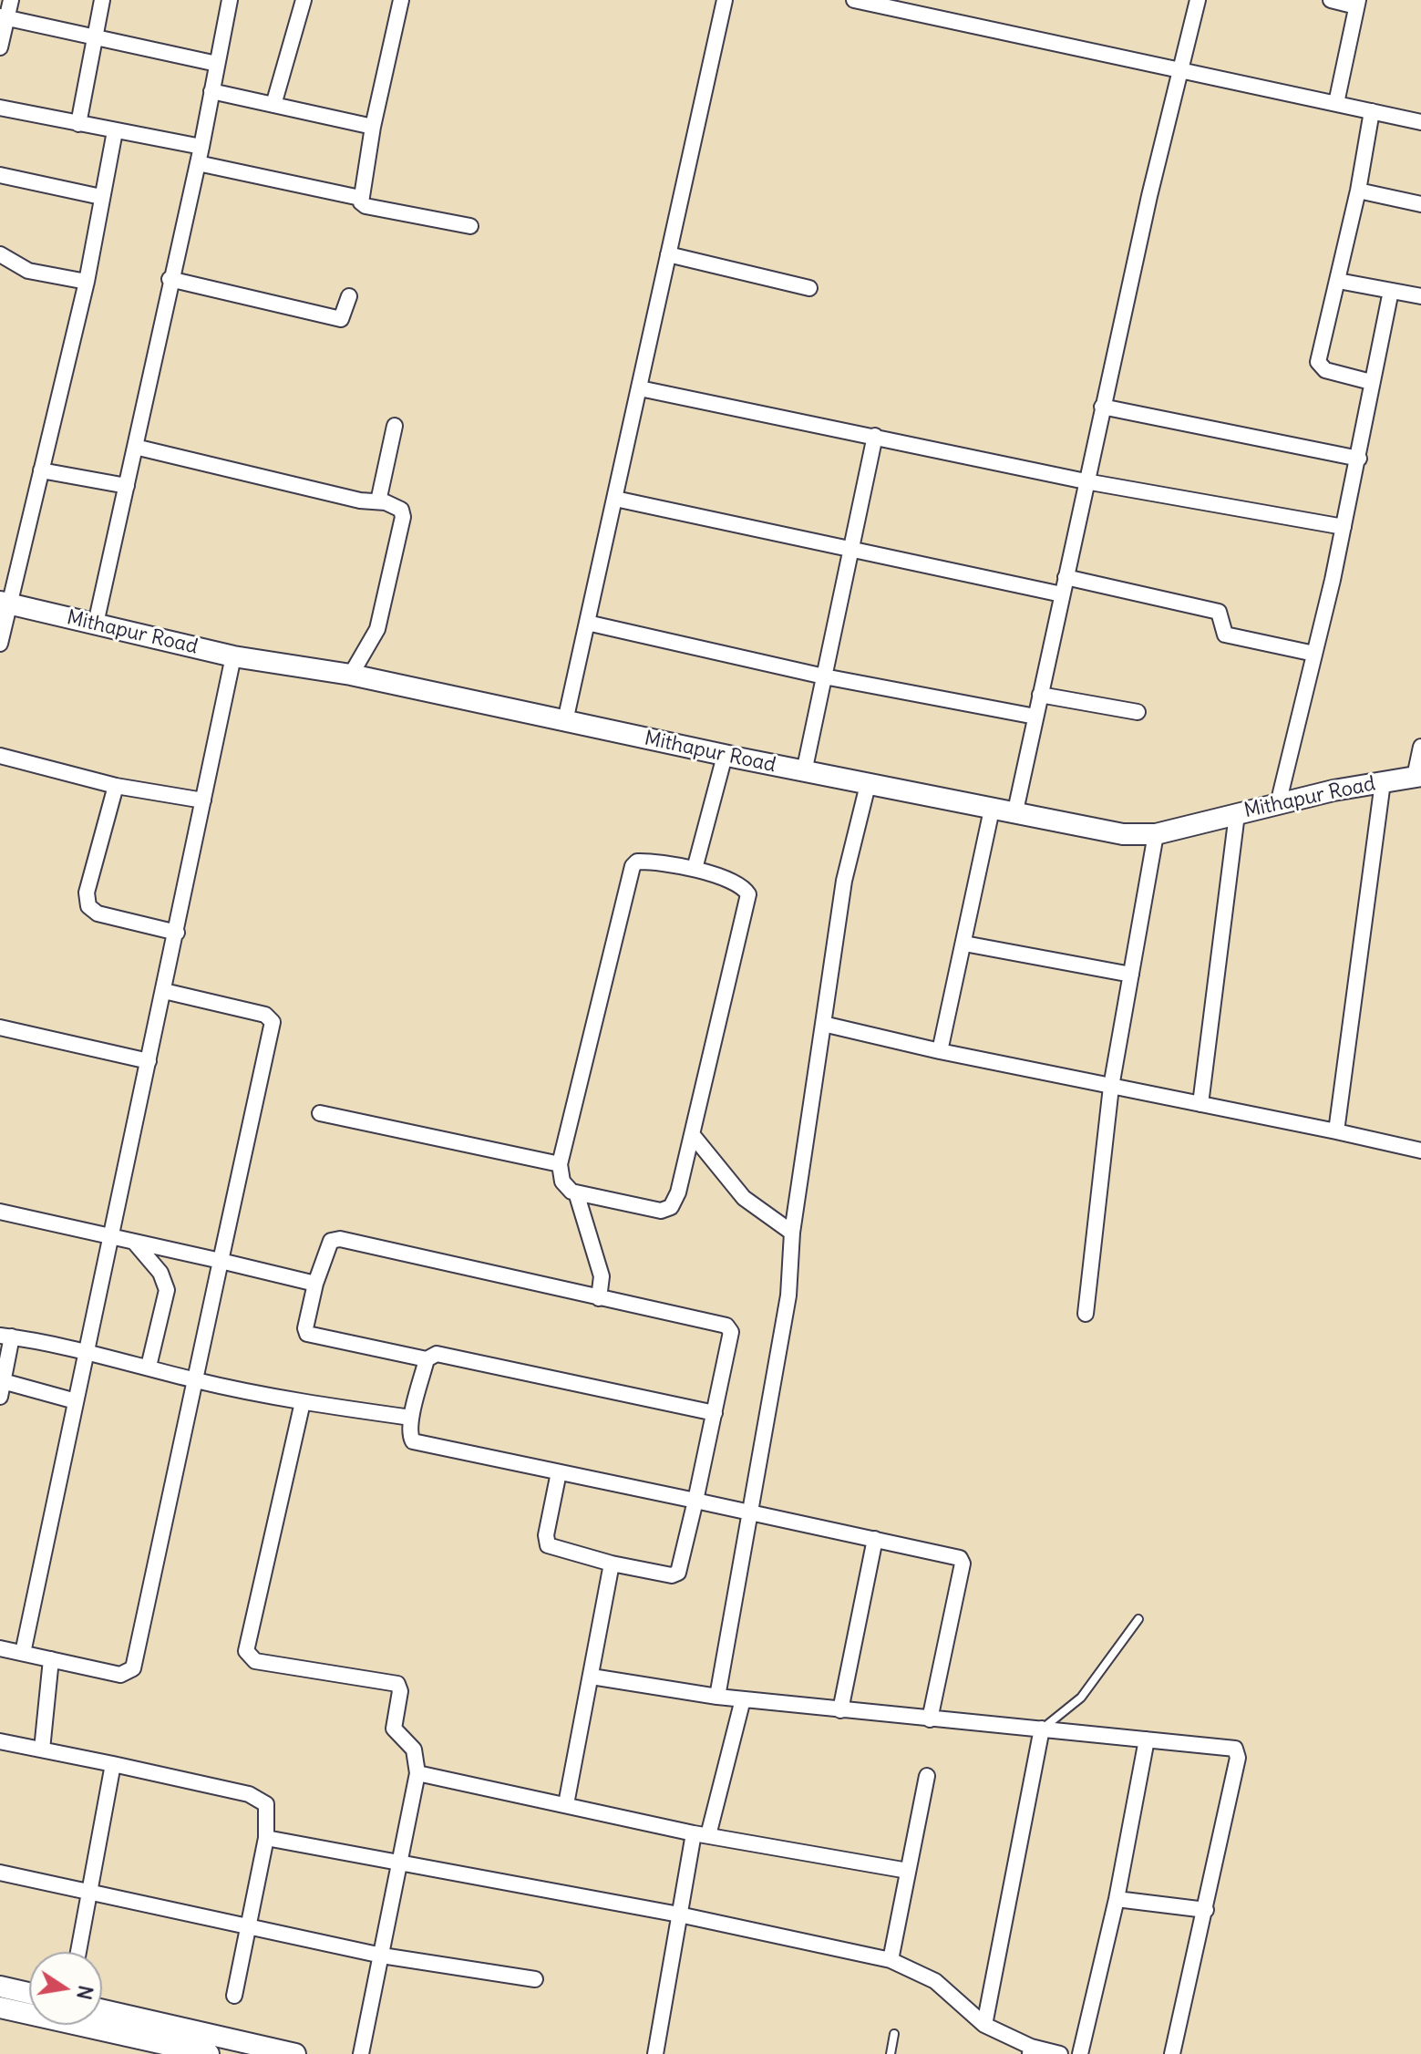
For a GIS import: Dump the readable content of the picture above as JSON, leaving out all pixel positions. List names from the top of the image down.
{
  "streets": {
    "street": ["Mithapur Road"]
  },
  "north": "right"
}
